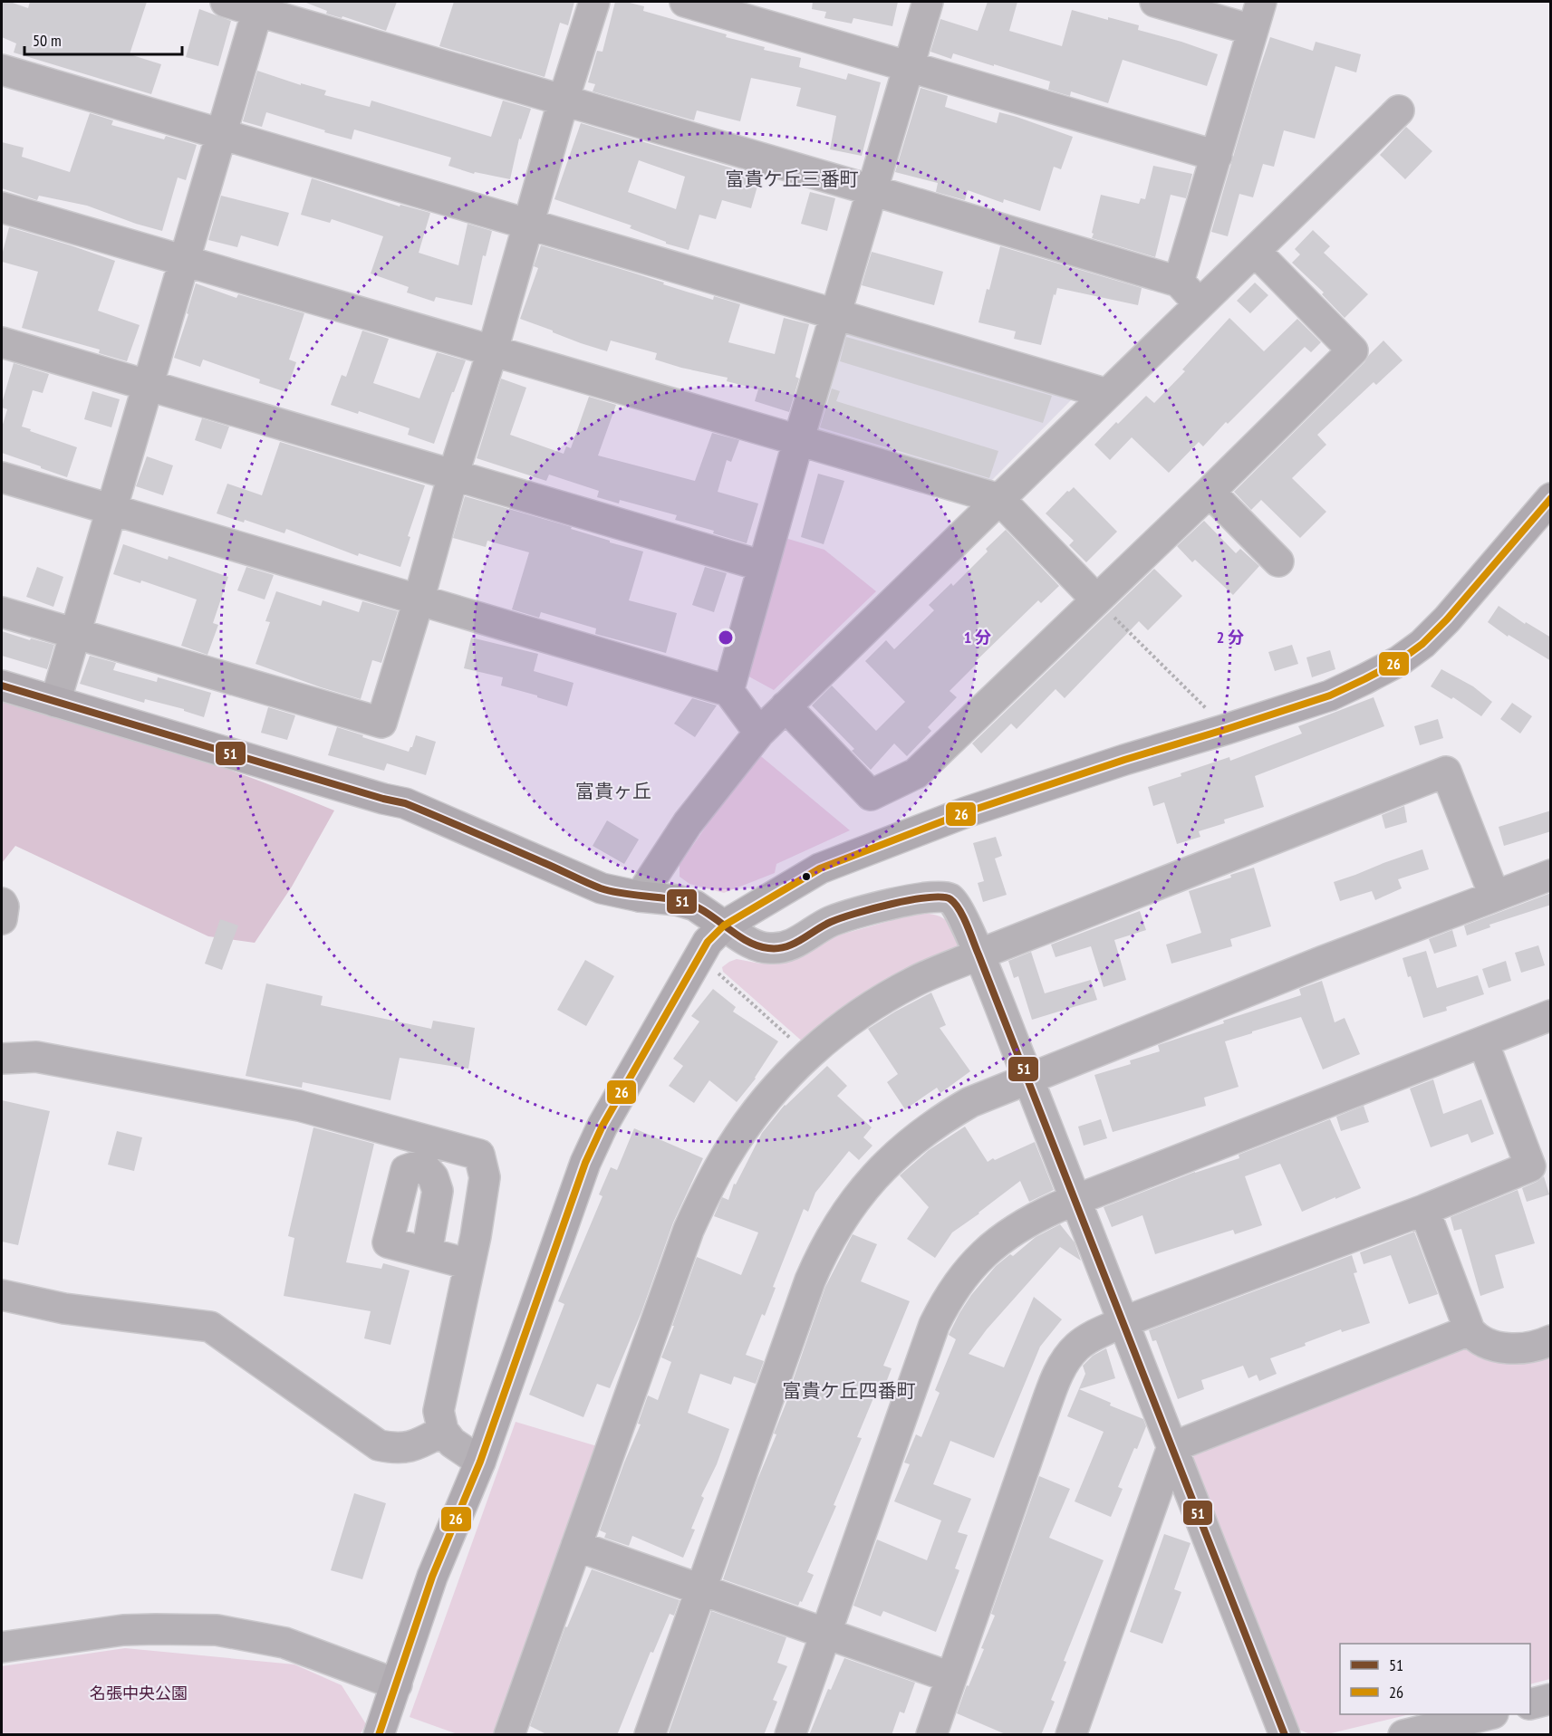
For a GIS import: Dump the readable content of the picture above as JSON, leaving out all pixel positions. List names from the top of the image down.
{
  "districts": ["富貴ケ丘三番町", "富貴ヶ丘", "富貴ケ丘四番町"],
  "parks": ["名張中央公園"],
  "lines": ["transit line 26", "transit line 51"],
  "legend": ["51", "26"],
  "scale_bar": "50 m",
  "rings": ["1 分", "2 分"]
}
